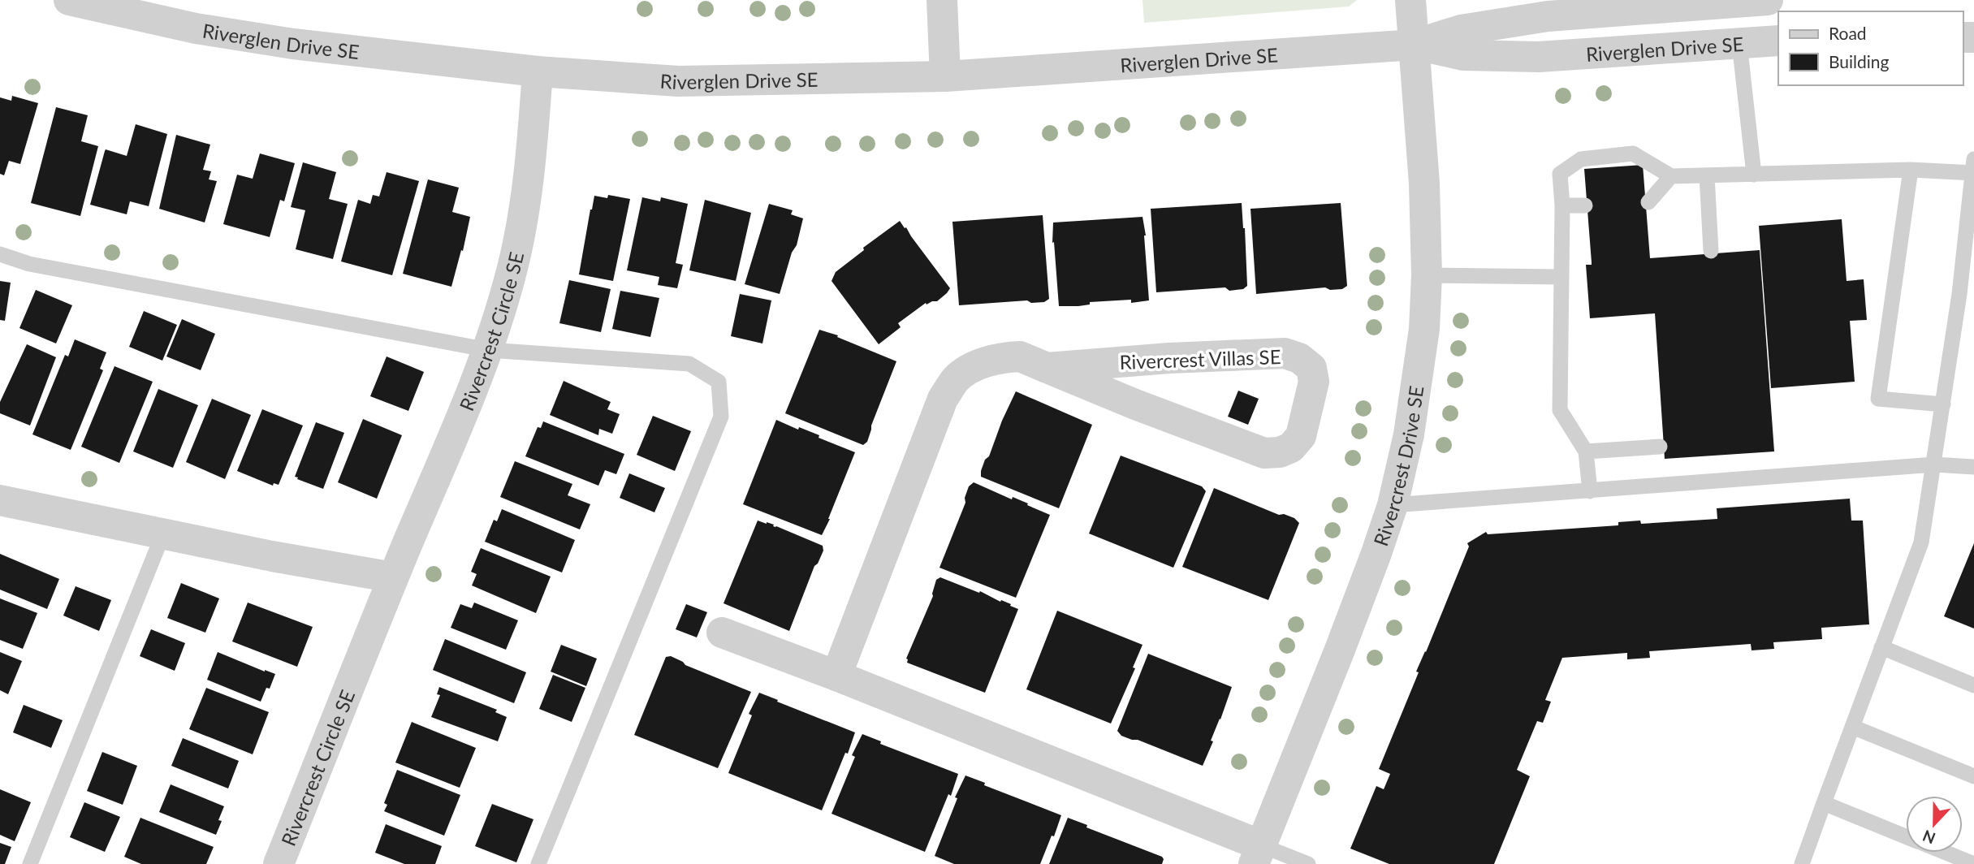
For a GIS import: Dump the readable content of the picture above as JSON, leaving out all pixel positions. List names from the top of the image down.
{
  "streets": {
    "street": [
      "Riverglen Drive SE",
      "Rivercrest Circle SE",
      "Rivercrest Villas SE",
      "Rivercrest Drive SE"
    ]
  },
  "crossings": [
    ["Riverglen Drive SE", "Rivercrest Circle SE"],
    ["Riverglen Drive SE", "Rivercrest Drive SE"]
  ],
  "legend": ["Road", "Building"],
  "north": "bottom"
}
